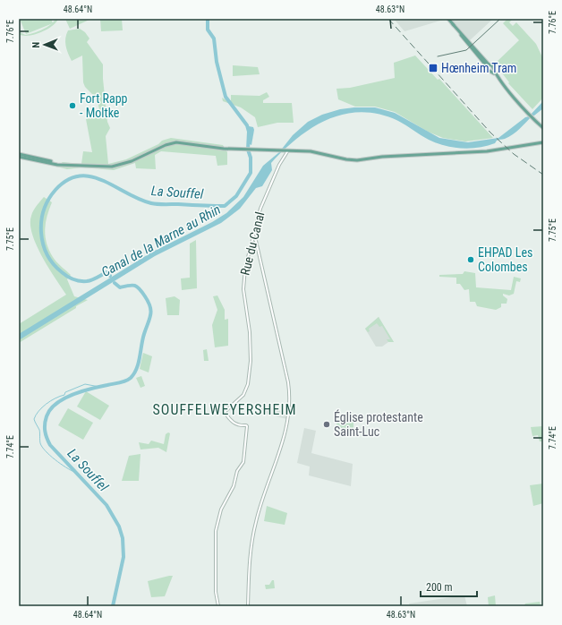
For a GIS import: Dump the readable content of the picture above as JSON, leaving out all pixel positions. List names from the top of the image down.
{
  "streets": {
    "street": ["Rue du Canal"]
  },
  "districts": ["SOUFFELWEYERSHEIM"],
  "water": ["La Souffel", "Canal de la Marne au Rhin"],
  "places": {
    "transit": ["Hœnheim Tram"],
    "other": ["Fort Rapp - Moltke", "EHPAD Les Colombes", "Église protestante Saint-Luc"]
  },
  "scale_bar": "200 m",
  "north": "left",
  "coordinates": [
    "48.64°N",
    "48.63°N",
    "7.76°E",
    "7.75°E",
    "7.74°E"
  ]
}
